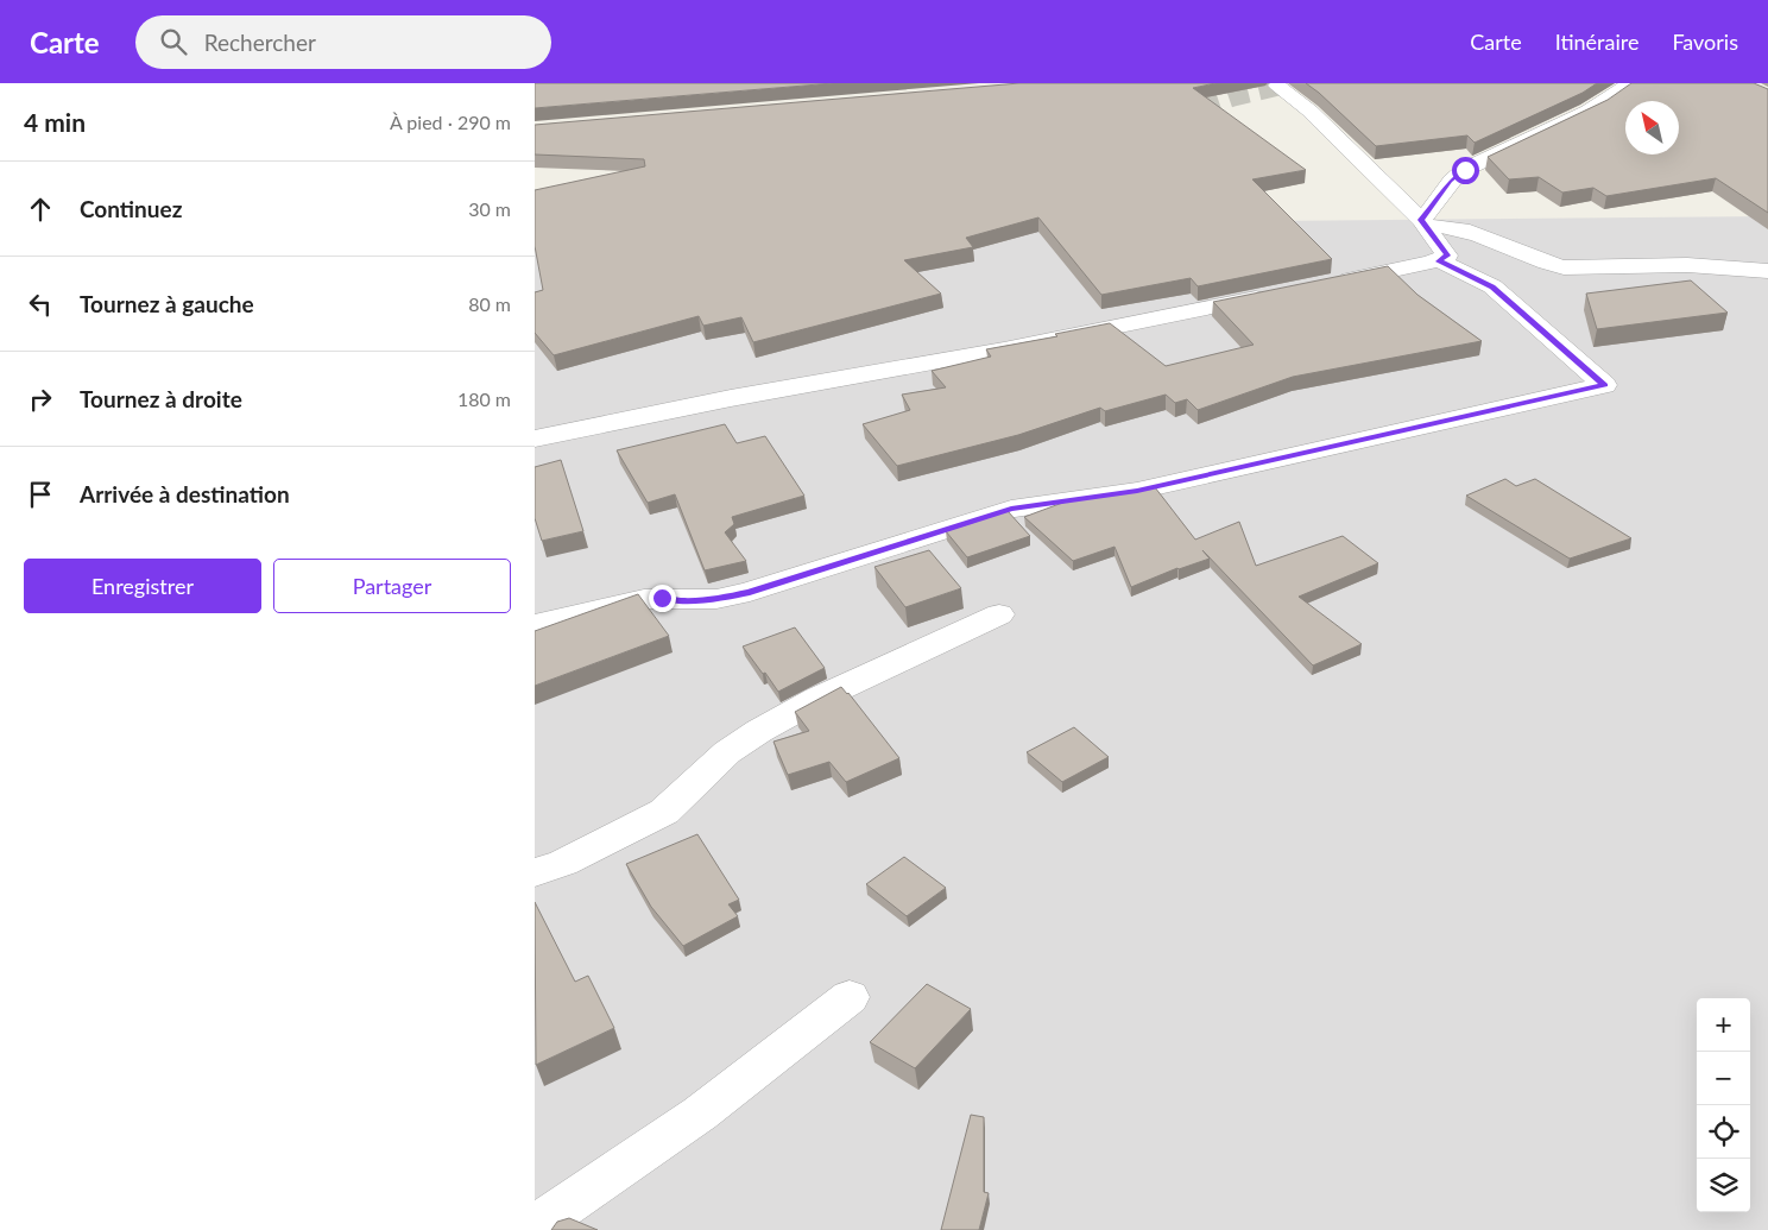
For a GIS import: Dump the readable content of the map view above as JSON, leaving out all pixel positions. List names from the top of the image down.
{
  "north": "top left",
  "page": {
    "header": "Carte",
    "search": "Rechercher",
    "nav": ["Carte", "Itinéraire", "Favoris"],
    "heading": ["4 min", "À pied · 290 m"],
    "list": [
      ["Continuez", "30 m"],
      ["Tournez à gauche", "80 m"],
      ["Tournez à droite", "180 m"],
      "Arrivée à destination"
    ],
    "buttons": ["Enregistrer", "Partager"],
    "map_buttons": ["+", "−"]
  }
}
